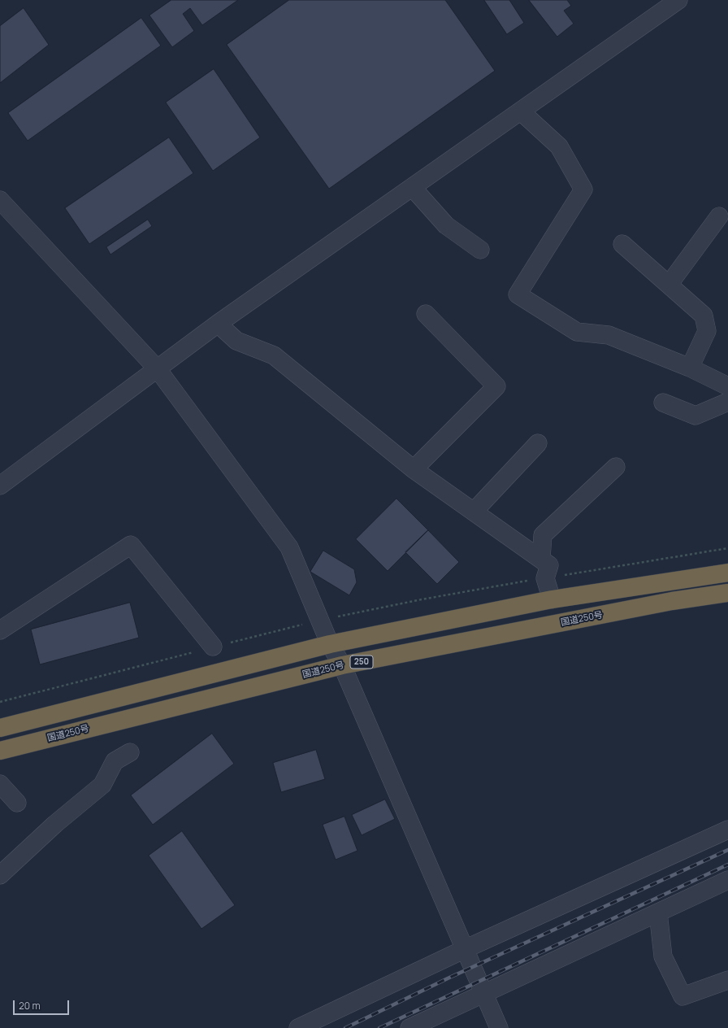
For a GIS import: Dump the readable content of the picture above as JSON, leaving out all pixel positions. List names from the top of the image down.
{
  "streets": {
    "highway": ["国道250号", "250"]
  },
  "scale_bar": "20 m"
}
